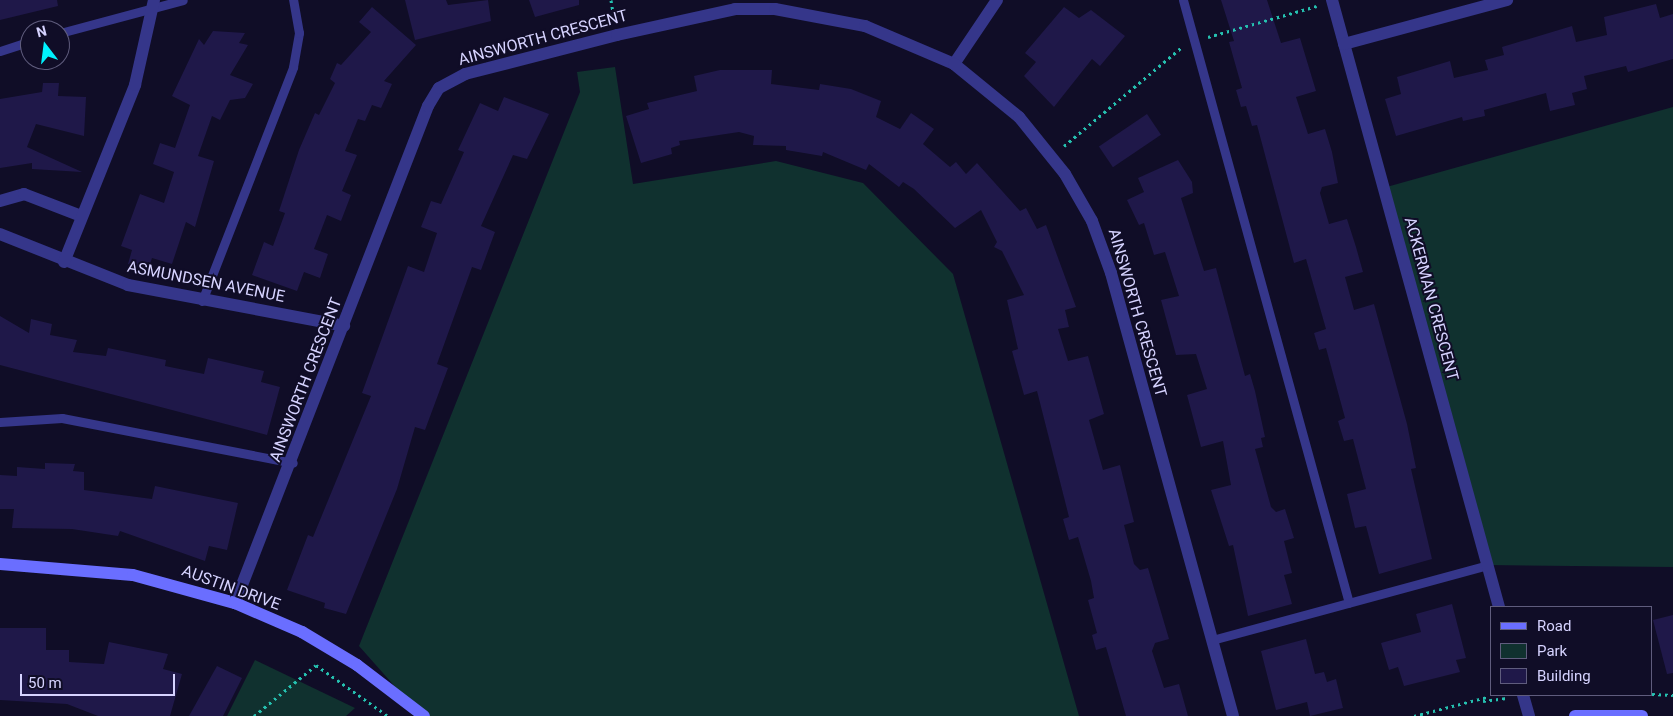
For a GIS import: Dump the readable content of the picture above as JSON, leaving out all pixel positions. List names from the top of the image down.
{
  "streets": {
    "street": [
      "AINSWORTH CRESCENT",
      "ASMUNDSEN AVENUE",
      "ACKERMAN CRESCENT",
      "AUSTIN DRIVE"
    ]
  },
  "crossings": [
    ["AINSWORTH CRESCENT", "ASMUNDSEN AVENUE"],
    ["AINSWORTH CRESCENT", "AUSTIN DRIVE"]
  ],
  "legend": ["Road", "Park", "Building"],
  "scale_bar": "50 m",
  "north": "top"
}
